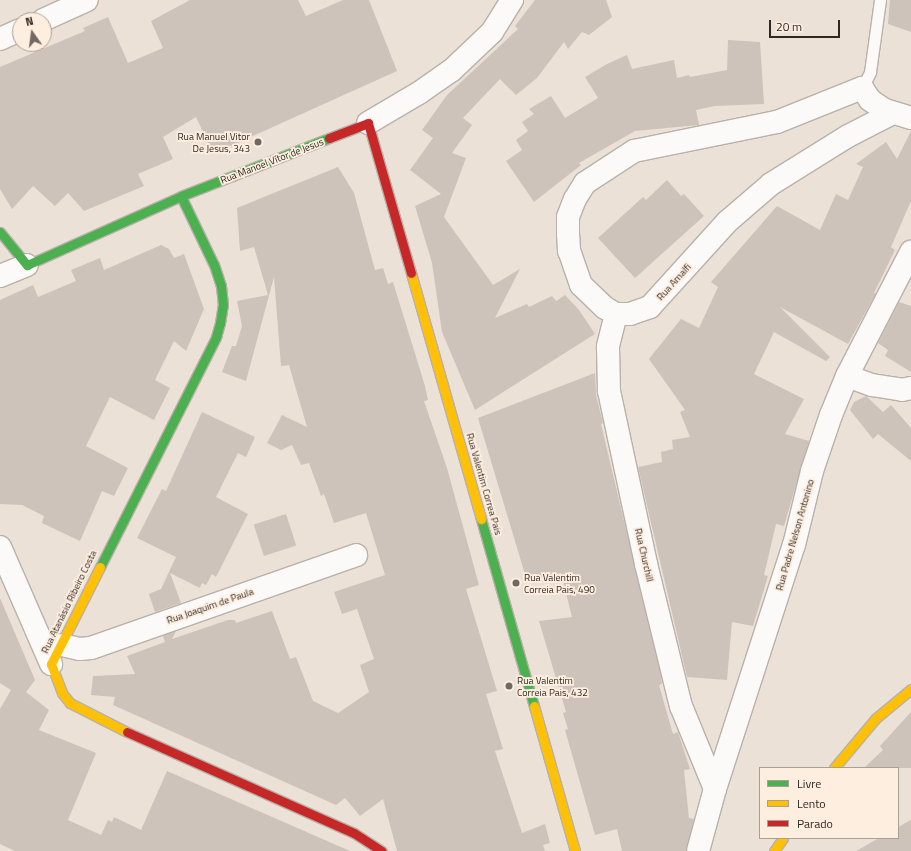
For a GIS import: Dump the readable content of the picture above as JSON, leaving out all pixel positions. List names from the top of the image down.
{
  "streets": {
    "street": [
      "Rua Manoel Vítor de Jesus",
      "Rua Amalfi",
      "Rua Valentim Correa Pais",
      "Rua Padre Nelson Antonino",
      "Rua Churchill",
      "Rua Atanásio Ribeiro Costa",
      "Rua Joaquim de Paula"
    ]
  },
  "crossings": [
    ["Rua Manoel Vítor de Jesus", "Rua Valentim Correa Pais"],
    ["Rua Manoel Vítor de Jesus", "Rua Atanásio Ribeiro Costa"],
    ["Rua Amalfi", "Rua Churchill"],
    ["Rua Padre Nelson Antonino", "Rua Churchill"],
    ["Rua Atanásio Ribeiro Costa", "Rua Joaquim de Paula"]
  ],
  "places": ["Rua Manuel Vitor De Jesus, 343", "Rua Valentim Correia Pais, 490", "Rua Valentim Correia Pais, 432"],
  "legend": ["Livre", "Lento", "Parado"],
  "scale_bar": "20 m",
  "north": "top"
}
